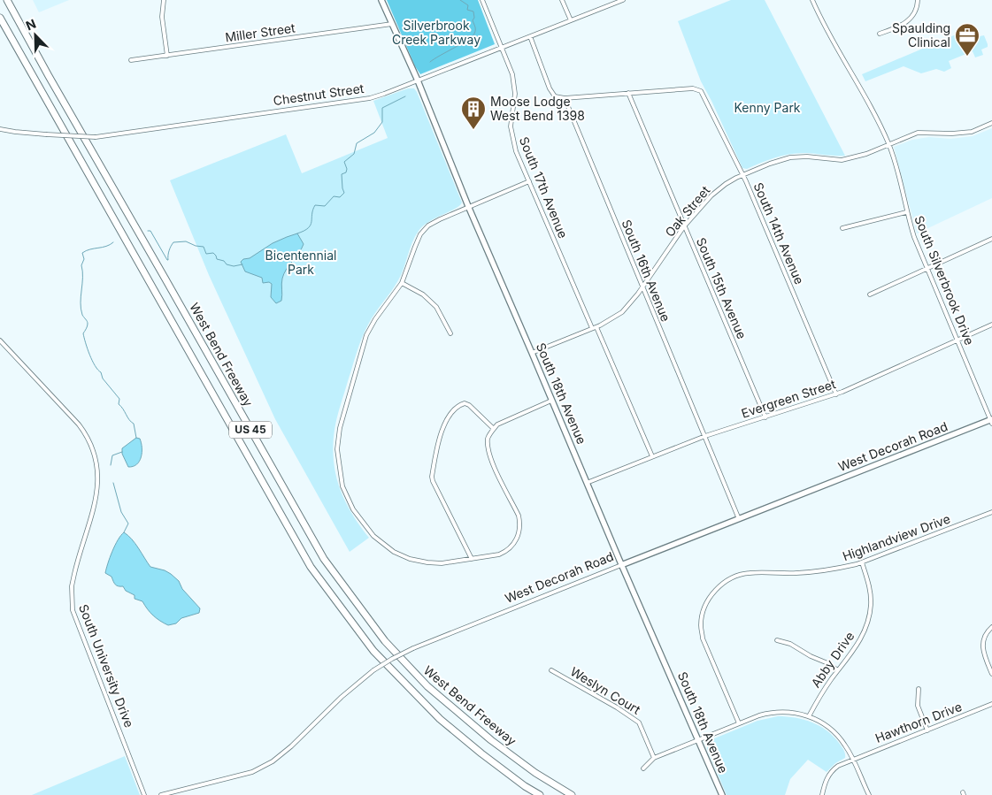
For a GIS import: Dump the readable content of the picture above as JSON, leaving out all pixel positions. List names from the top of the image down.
{
  "streets": {
    "highway": ["West Bend Freeway", "US 45"],
    "street": [
      "Miller Street",
      "Chestnut Street",
      "South 17th Avenue",
      "Oak Street",
      "South 14th Avenue",
      "South 16th Avenue",
      "South Silverbrook Drive",
      "South 15th Avenue",
      "South 18th Avenue",
      "Evergreen Street",
      "West Decorah Road",
      "Highlandview Drive",
      "Abby Drive",
      "South University Drive",
      "Weslyn Court",
      "Hawthorn Drive"
    ]
  },
  "crossings": [
    ["Miller Street", "South 18th Avenue"],
    ["Chestnut Street", "South 17th Avenue"],
    ["Chestnut Street", "South 18th Avenue"],
    ["South 17th Avenue", "Oak Street"],
    ["South 17th Avenue", "Evergreen Street"],
    ["Oak Street", "South 14th Avenue"],
    ["Oak Street", "South 16th Avenue"],
    ["Oak Street", "South Silverbrook Drive"],
    ["Oak Street", "South 15th Avenue"],
    ["Oak Street", "South 18th Avenue"],
    ["South 14th Avenue", "South 15th Avenue"],
    ["South 14th Avenue", "Evergreen Street"],
    ["South 16th Avenue", "Evergreen Street"],
    ["South 16th Avenue", "West Decorah Road"],
    ["South Silverbrook Drive", "Evergreen Street"],
    ["South Silverbrook Drive", "West Decorah Road"],
    ["South 15th Avenue", "Evergreen Street"],
    ["South 18th Avenue", "Evergreen Street"],
    ["South 18th Avenue", "West Decorah Road"],
    ["Highlandview Drive", "Abby Drive"]
  ],
  "parks": ["Silverbrook Creek Parkway", "Kenny Park", "Bicentennial Park"],
  "places": {
    "office": ["Spaulding Clinical"],
    "building": ["Moose Lodge West Bend 1398"]
  },
  "north": "top left"
}
